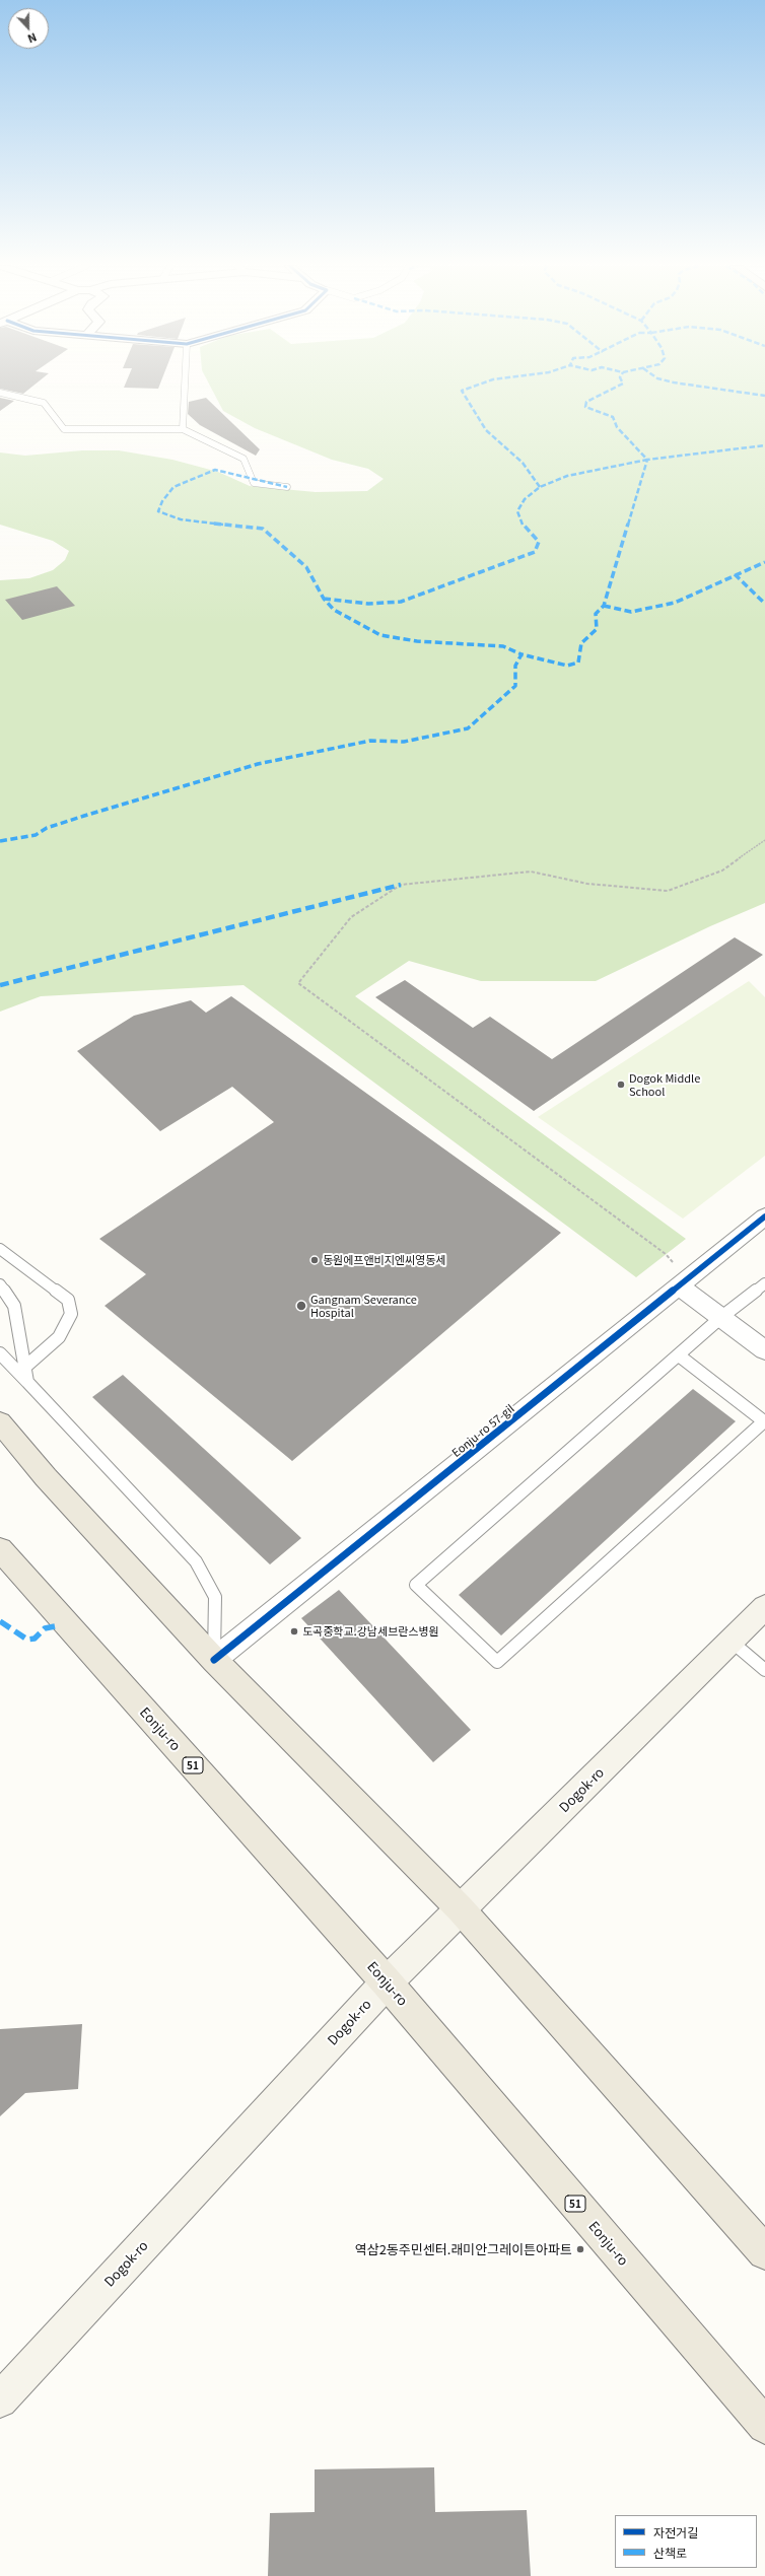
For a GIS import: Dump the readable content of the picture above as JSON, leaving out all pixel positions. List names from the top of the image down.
{
  "streets": {
    "main road": ["Eonju-ro", "51", "Dogok-ro"],
    "street": ["Eonju-ro 57-gil"]
  },
  "crossings": [
    ["Eonju-ro", "Dogok-ro"]
  ],
  "places": [
    "Dogok Middle School",
    "동원에프앤비지엔씨영동세",
    "Gangnam Severance Hospital",
    "도곡중학교.강남세브란스병원",
    "역삼2동주민센터.래미안그레이튼아파트"
  ],
  "legend": ["자전거길", "산책로"],
  "north": "bottom"
}
